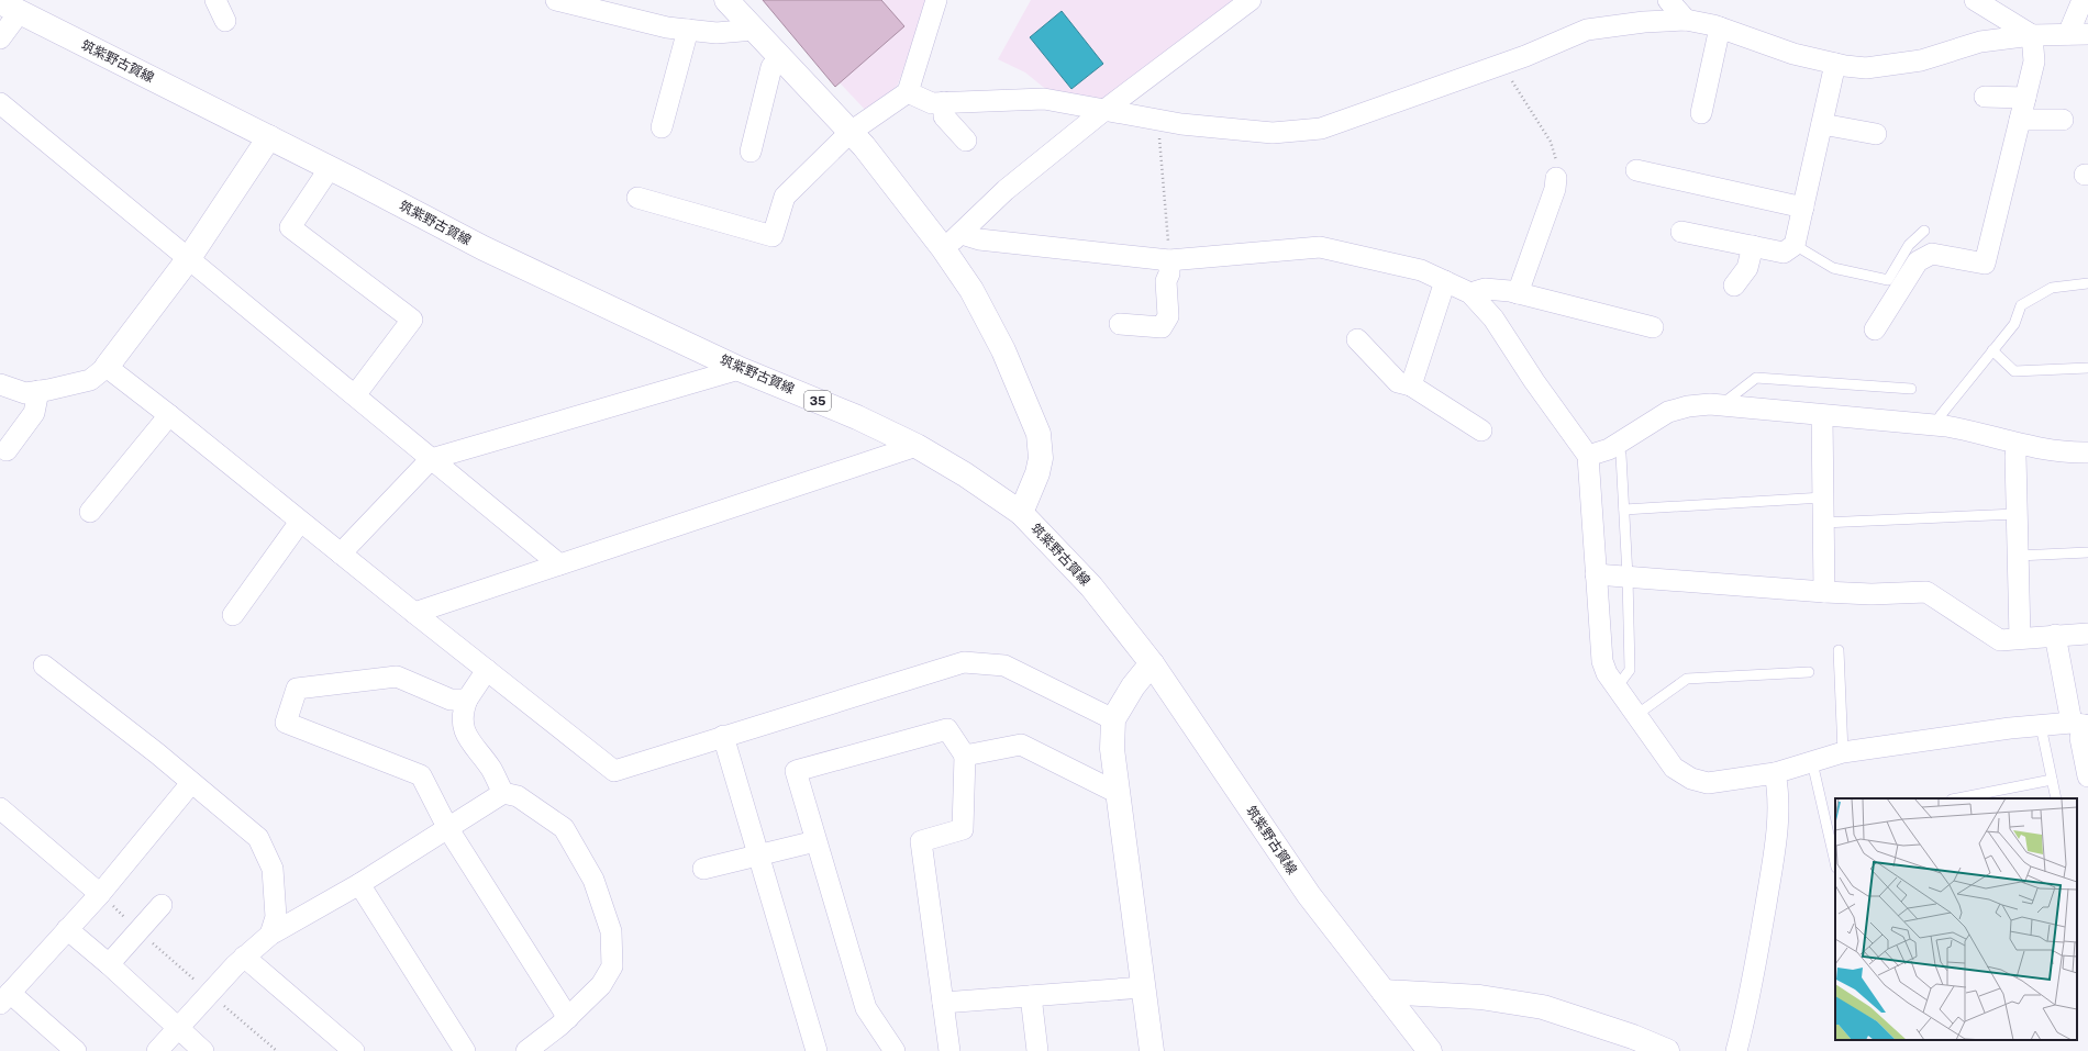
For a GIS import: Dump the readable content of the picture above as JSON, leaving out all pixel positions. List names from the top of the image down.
{
  "streets": {
    "main road": ["筑紫野古賀線", "35"]
  }
}
